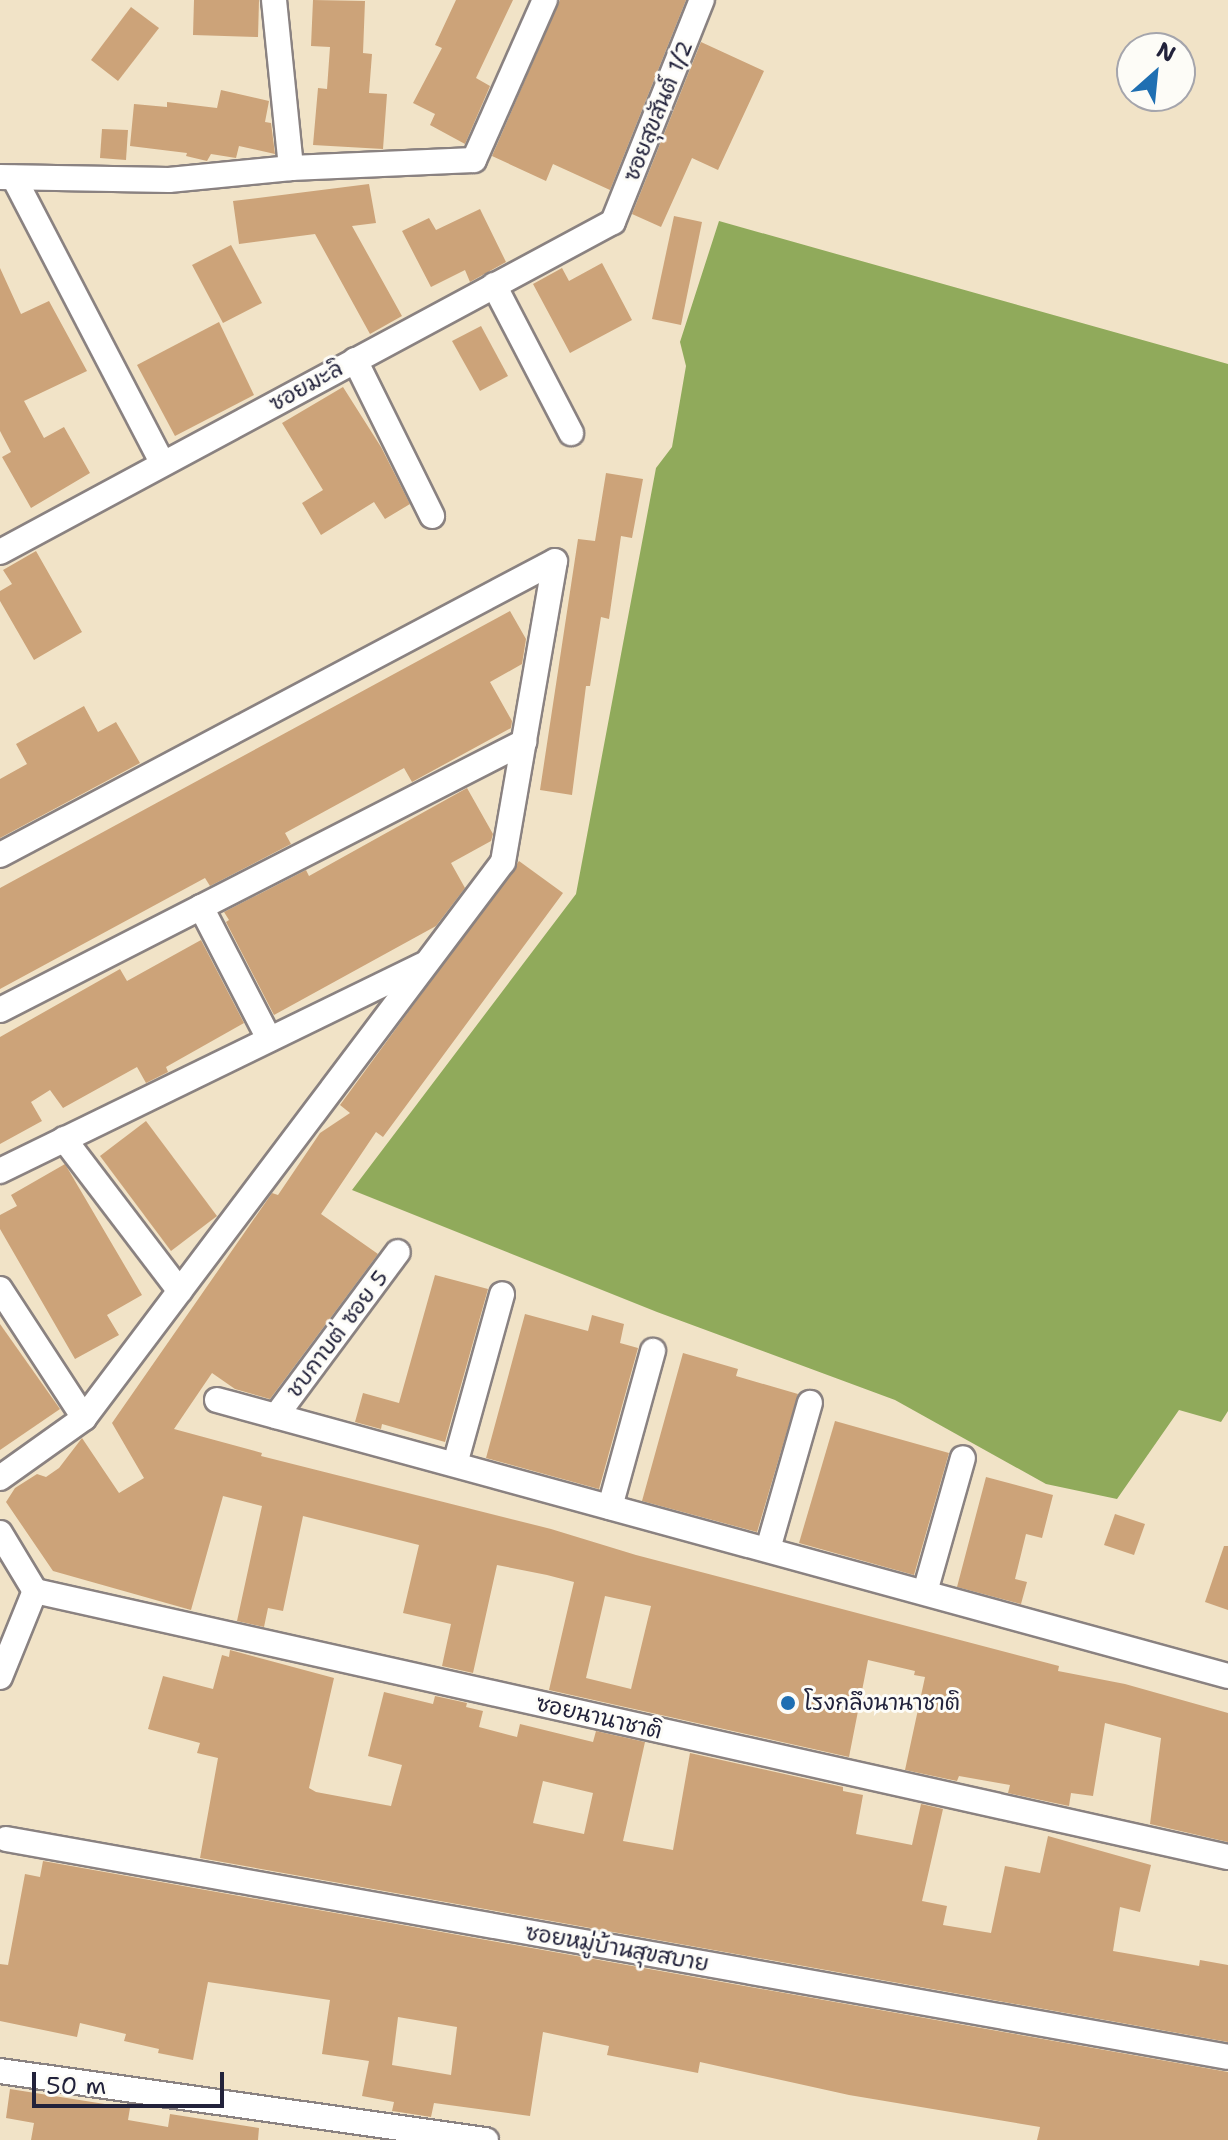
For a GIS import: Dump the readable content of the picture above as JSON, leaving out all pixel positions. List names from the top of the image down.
{
  "streets": {
    "street": [
      "ซอยสุขสันต์ 1/2",
      "ซอยมะลิ",
      "ชบกาบต่ ซอย 5",
      "ซอยนานาชาติ",
      "ซอยหมู่บ้านสุขสบาย"
    ]
  },
  "crossings": [
    ["ซอยสุขสันต์ 1/2", "ซอยมะลิ"]
  ],
  "places": ["โรงกลึงนานาชาติ"],
  "scale_bar": "50 m",
  "north": "top right"
}
